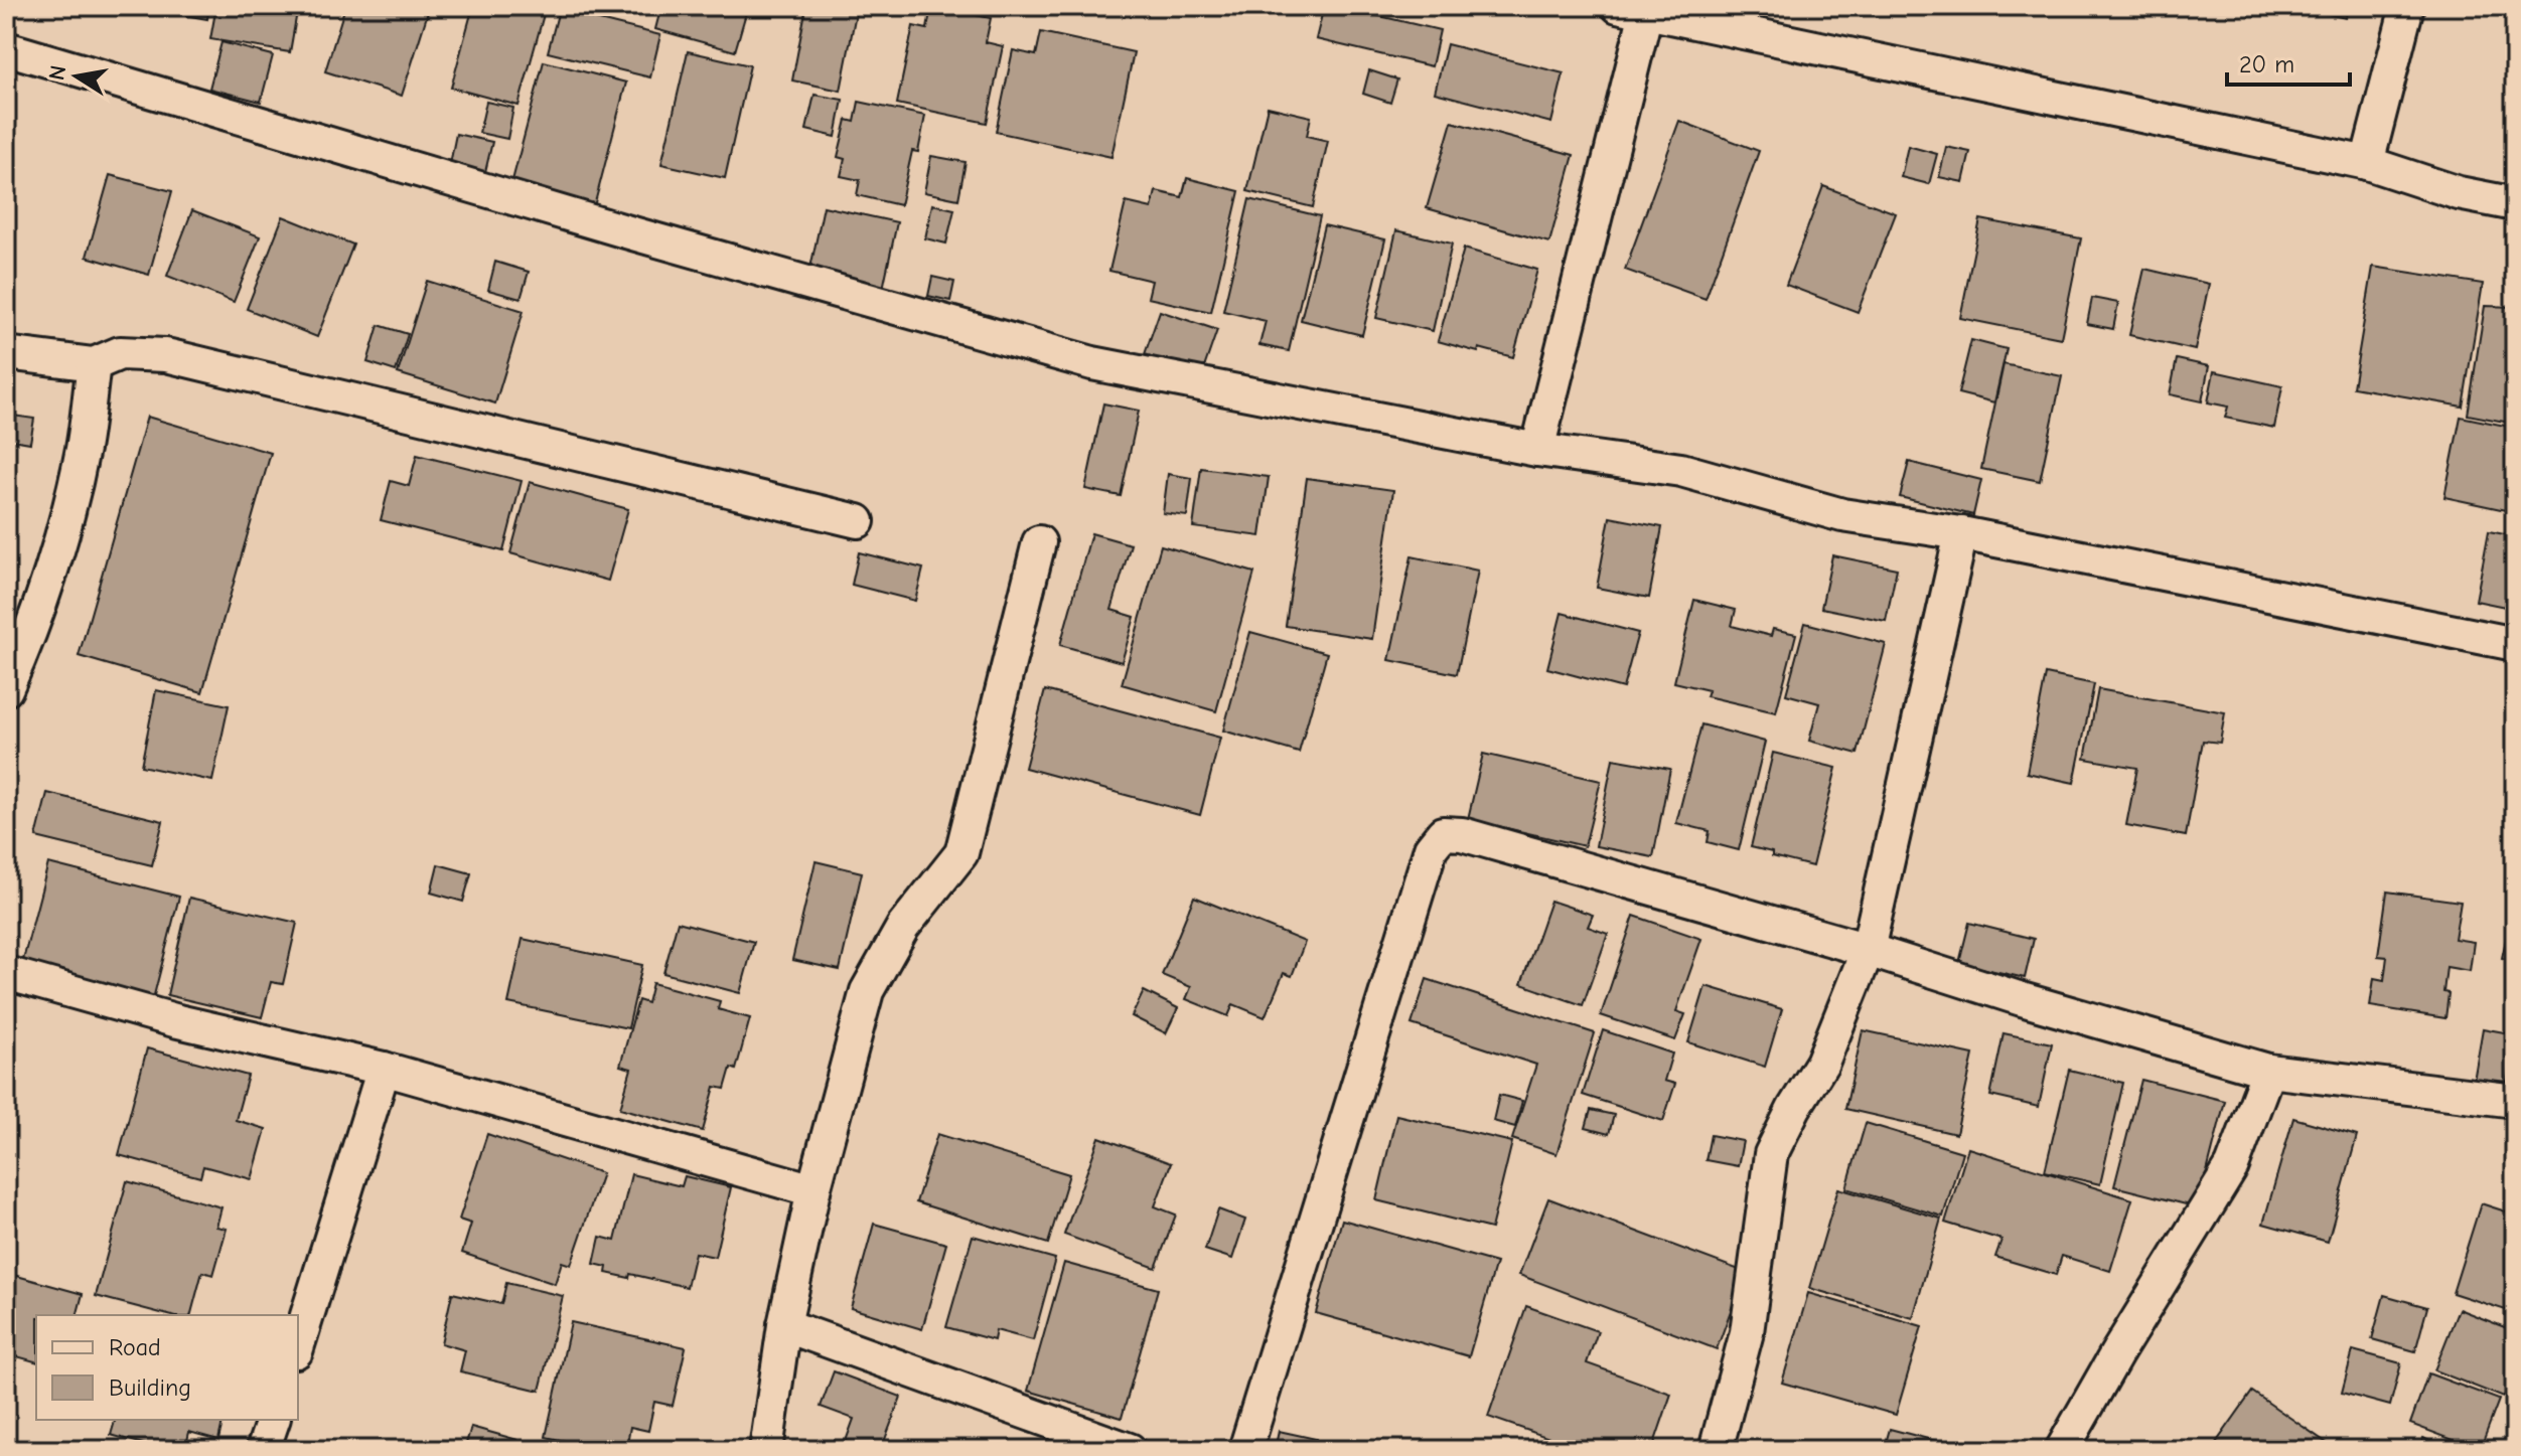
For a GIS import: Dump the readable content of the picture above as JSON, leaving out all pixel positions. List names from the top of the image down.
{
  "legend": ["Road", "Building"],
  "scale_bar": "20 m",
  "north": "left"
}
